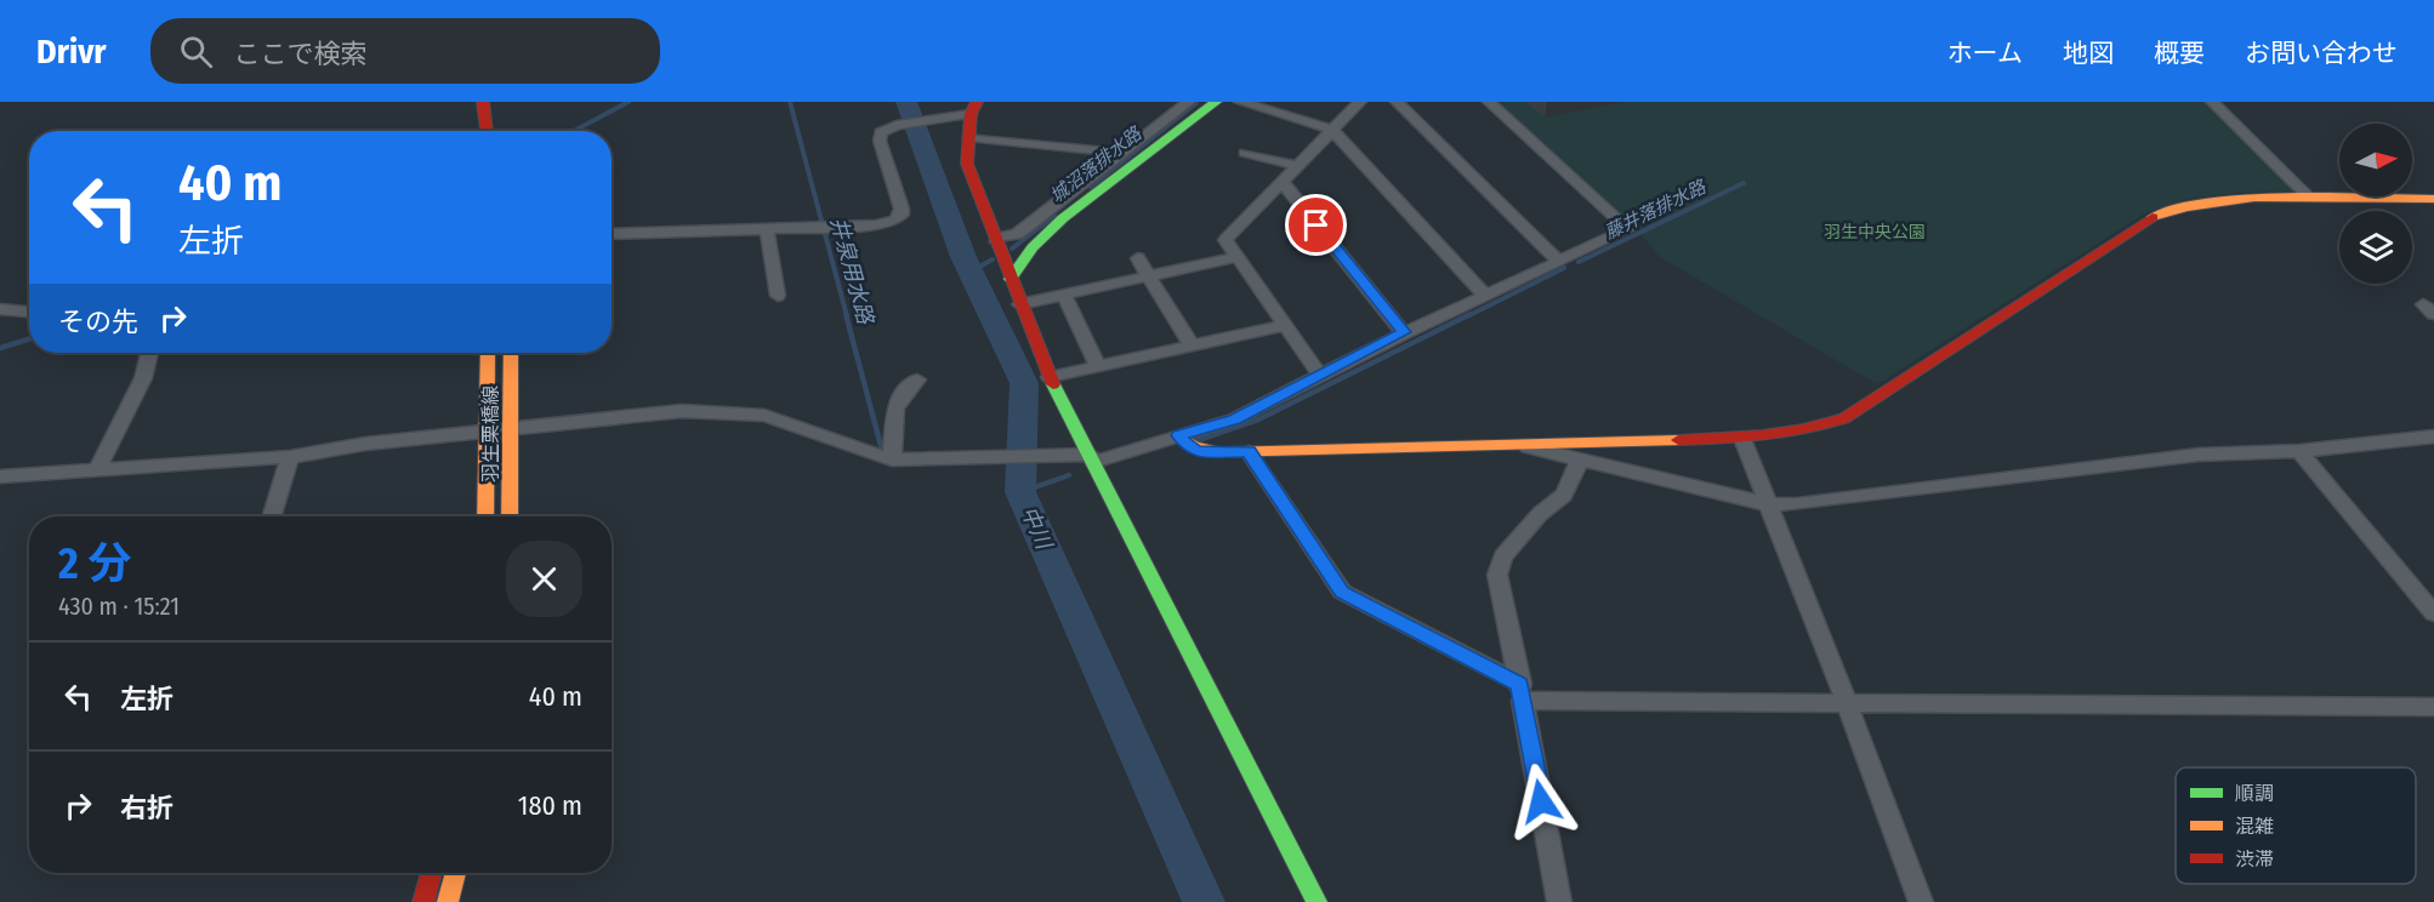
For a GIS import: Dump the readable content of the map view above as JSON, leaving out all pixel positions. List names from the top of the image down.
{
  "streets": {
    "street": ["羽生栗橋線"]
  },
  "water": [
    "城沼落排水路",
    "藤井落排水路",
    "井泉用水路",
    "中川"
  ],
  "parks": ["羽生中央公園"],
  "legend": ["順調", "混雑", "渋滞"],
  "north": "right",
  "page": {
    "header": "Drivr",
    "search": "ここで検索",
    "nav": [
      "ホーム",
      "地図",
      "概要",
      "お問い合わせ"
    ],
    "turn": ["40 m", "左折"],
    "then": "その先",
    "heading": ["2 分", "430 m · 15:21"],
    "list": [
      {
        "name": "左折",
        "value": "40 m"
      },
      {
        "name": "右折",
        "value": "180 m"
      }
    ]
  }
}
